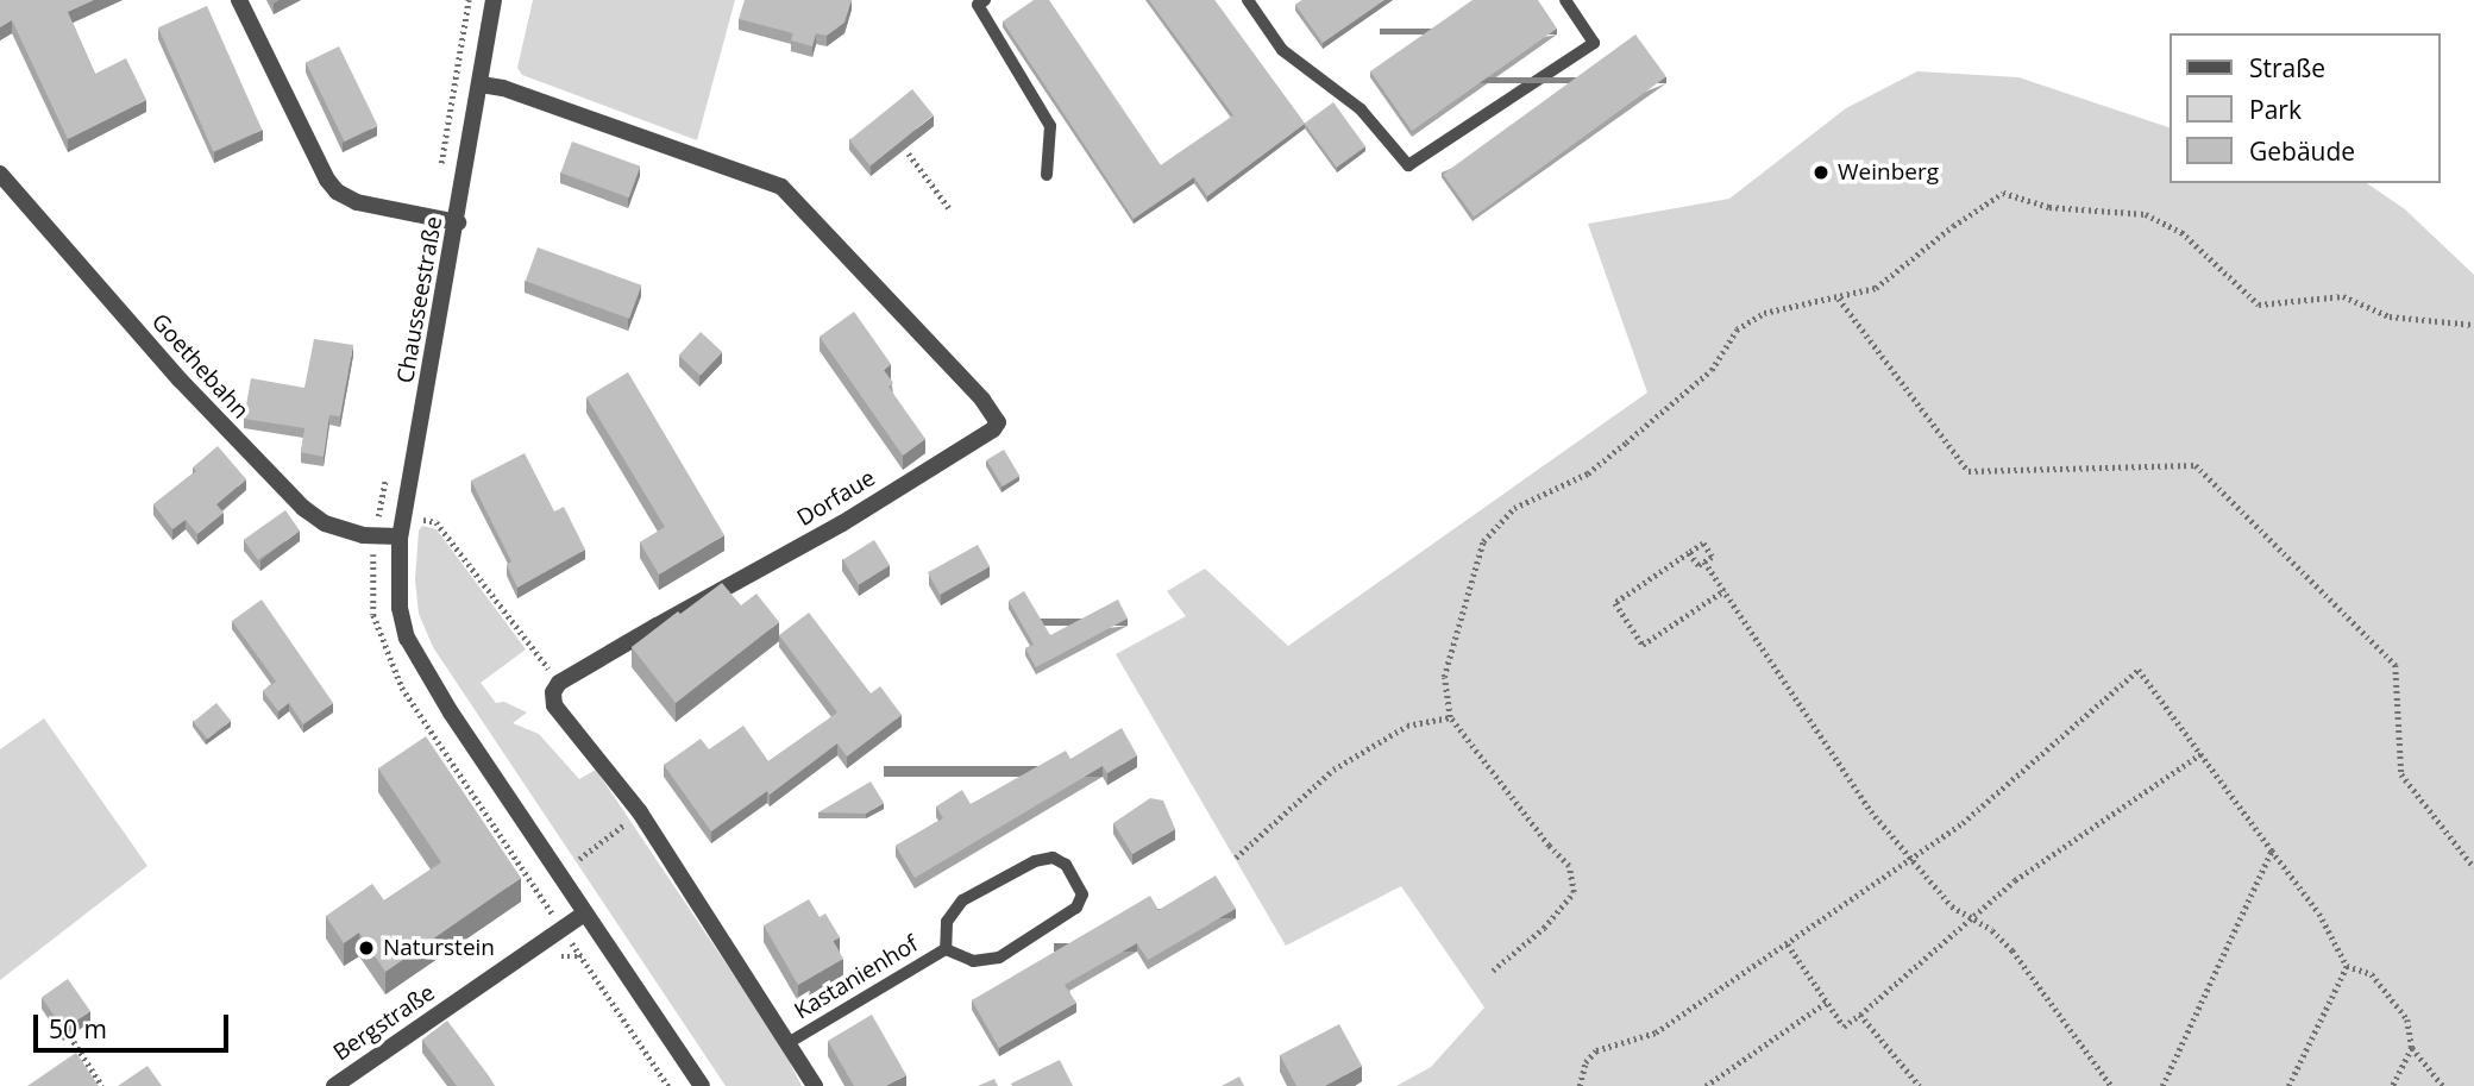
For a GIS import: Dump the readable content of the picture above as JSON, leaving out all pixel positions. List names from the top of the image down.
{
  "streets": {
    "street": [
      "Chausseestraße",
      "Goethebahn",
      "Dorfaue",
      "Bergstraße"
    ],
    "lane": ["Kastanienhof"]
  },
  "crossings": [
    ["Chausseestraße", "Goethebahn"],
    ["Chausseestraße", "Dorfaue"],
    ["Chausseestraße", "Bergstraße"]
  ],
  "places": ["Weinberg", "Naturstein"],
  "legend": ["Straße", "Park", "Gebäude"],
  "scale_bar": "50 m"
}
